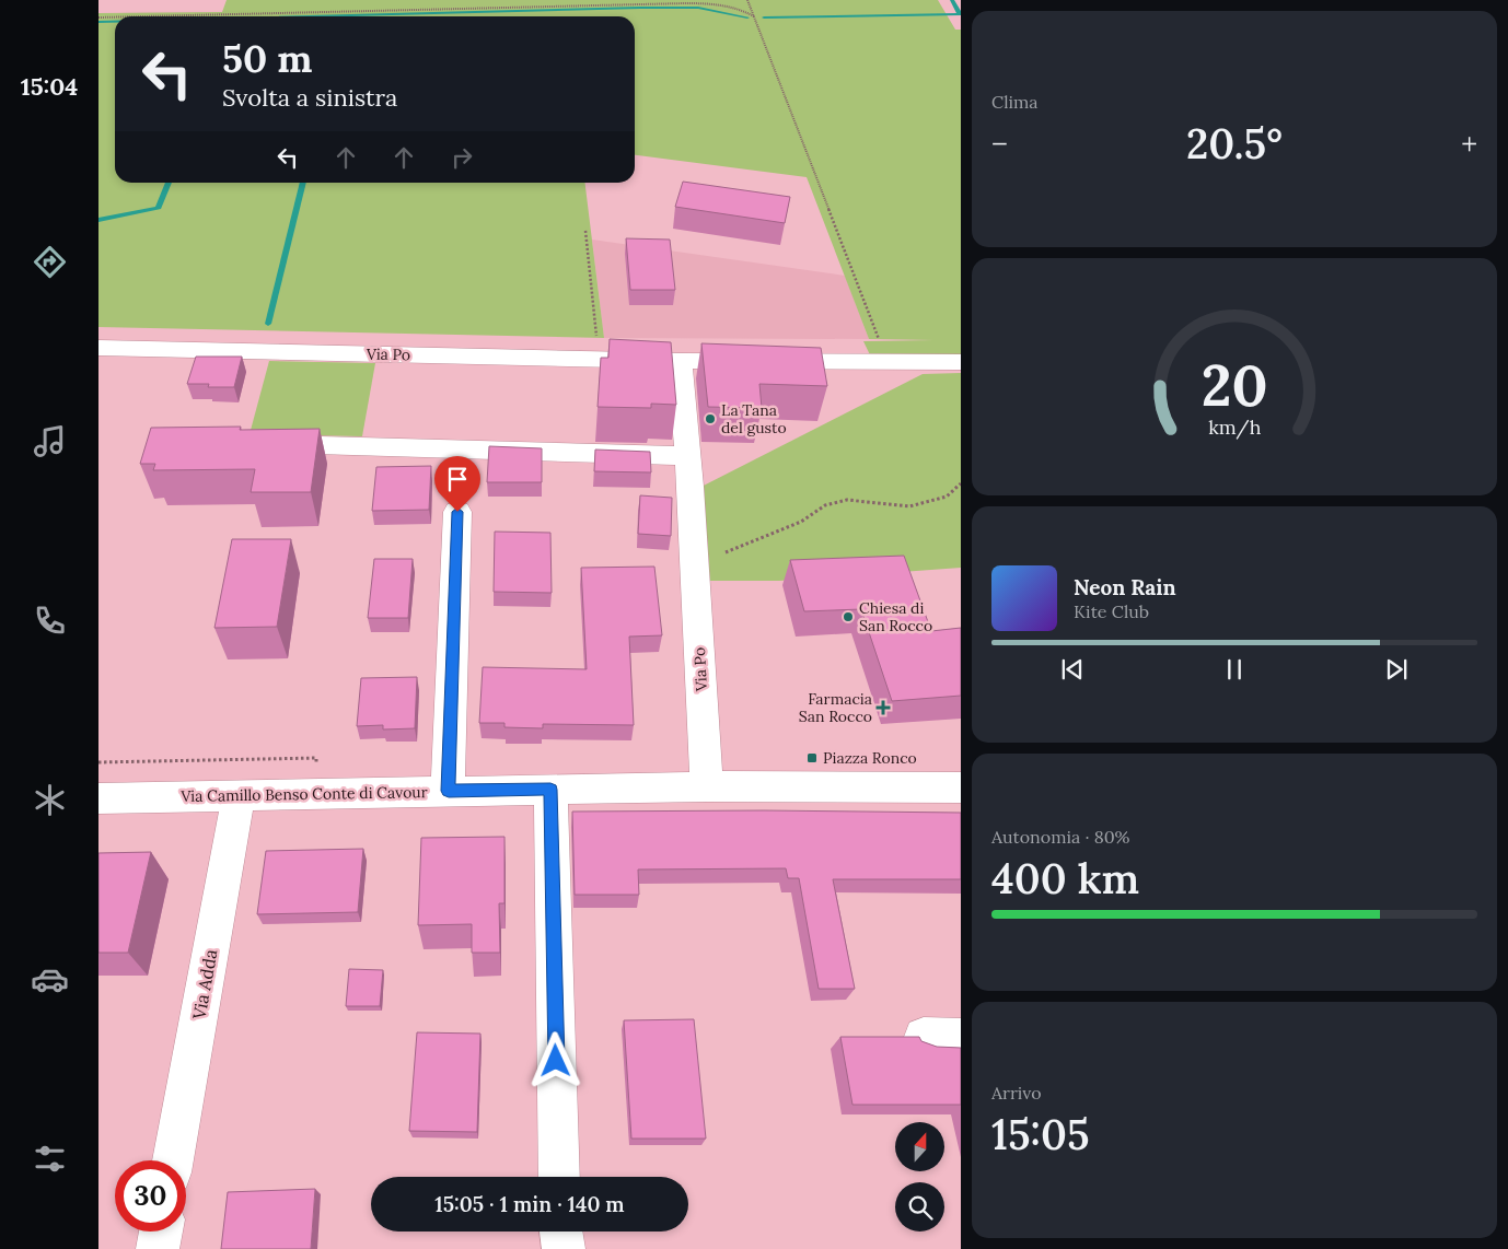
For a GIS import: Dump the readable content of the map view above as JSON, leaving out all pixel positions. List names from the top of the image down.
{
  "streets": {
    "street": ["Via Po", "Via Camillo Benso Conte di Cavour", "Via Adda"]
  },
  "crossings": [
    ["Via Po", "Via Camillo Benso Conte di Cavour"],
    ["Via Camillo Benso Conte di Cavour", "Via Adda"]
  ],
  "places": {
    "other": ["La Tana del gusto", "Chiesa di San Rocco"],
    "health": ["Farmacia San Rocco"],
    "transit": ["Piazza Ronco"]
  },
  "north": "top",
  "page": {
    "tabs": "15:04",
    "tile": [
      "Clima",
      ["Autonomia · 80%", "400 km"],
      ["Arrivo", "15:05"]
    ],
    "turn": ["50 m", "Svolta a sinistra"],
    "heat": ["−", "20.5°", "+"],
    "song": ["Neon Rain", "Kite Club"],
    "limit": "30",
    "trip": "15:05 · 1 min · 140 m",
    "gauge": ["20", "km/h"]
  }
}
